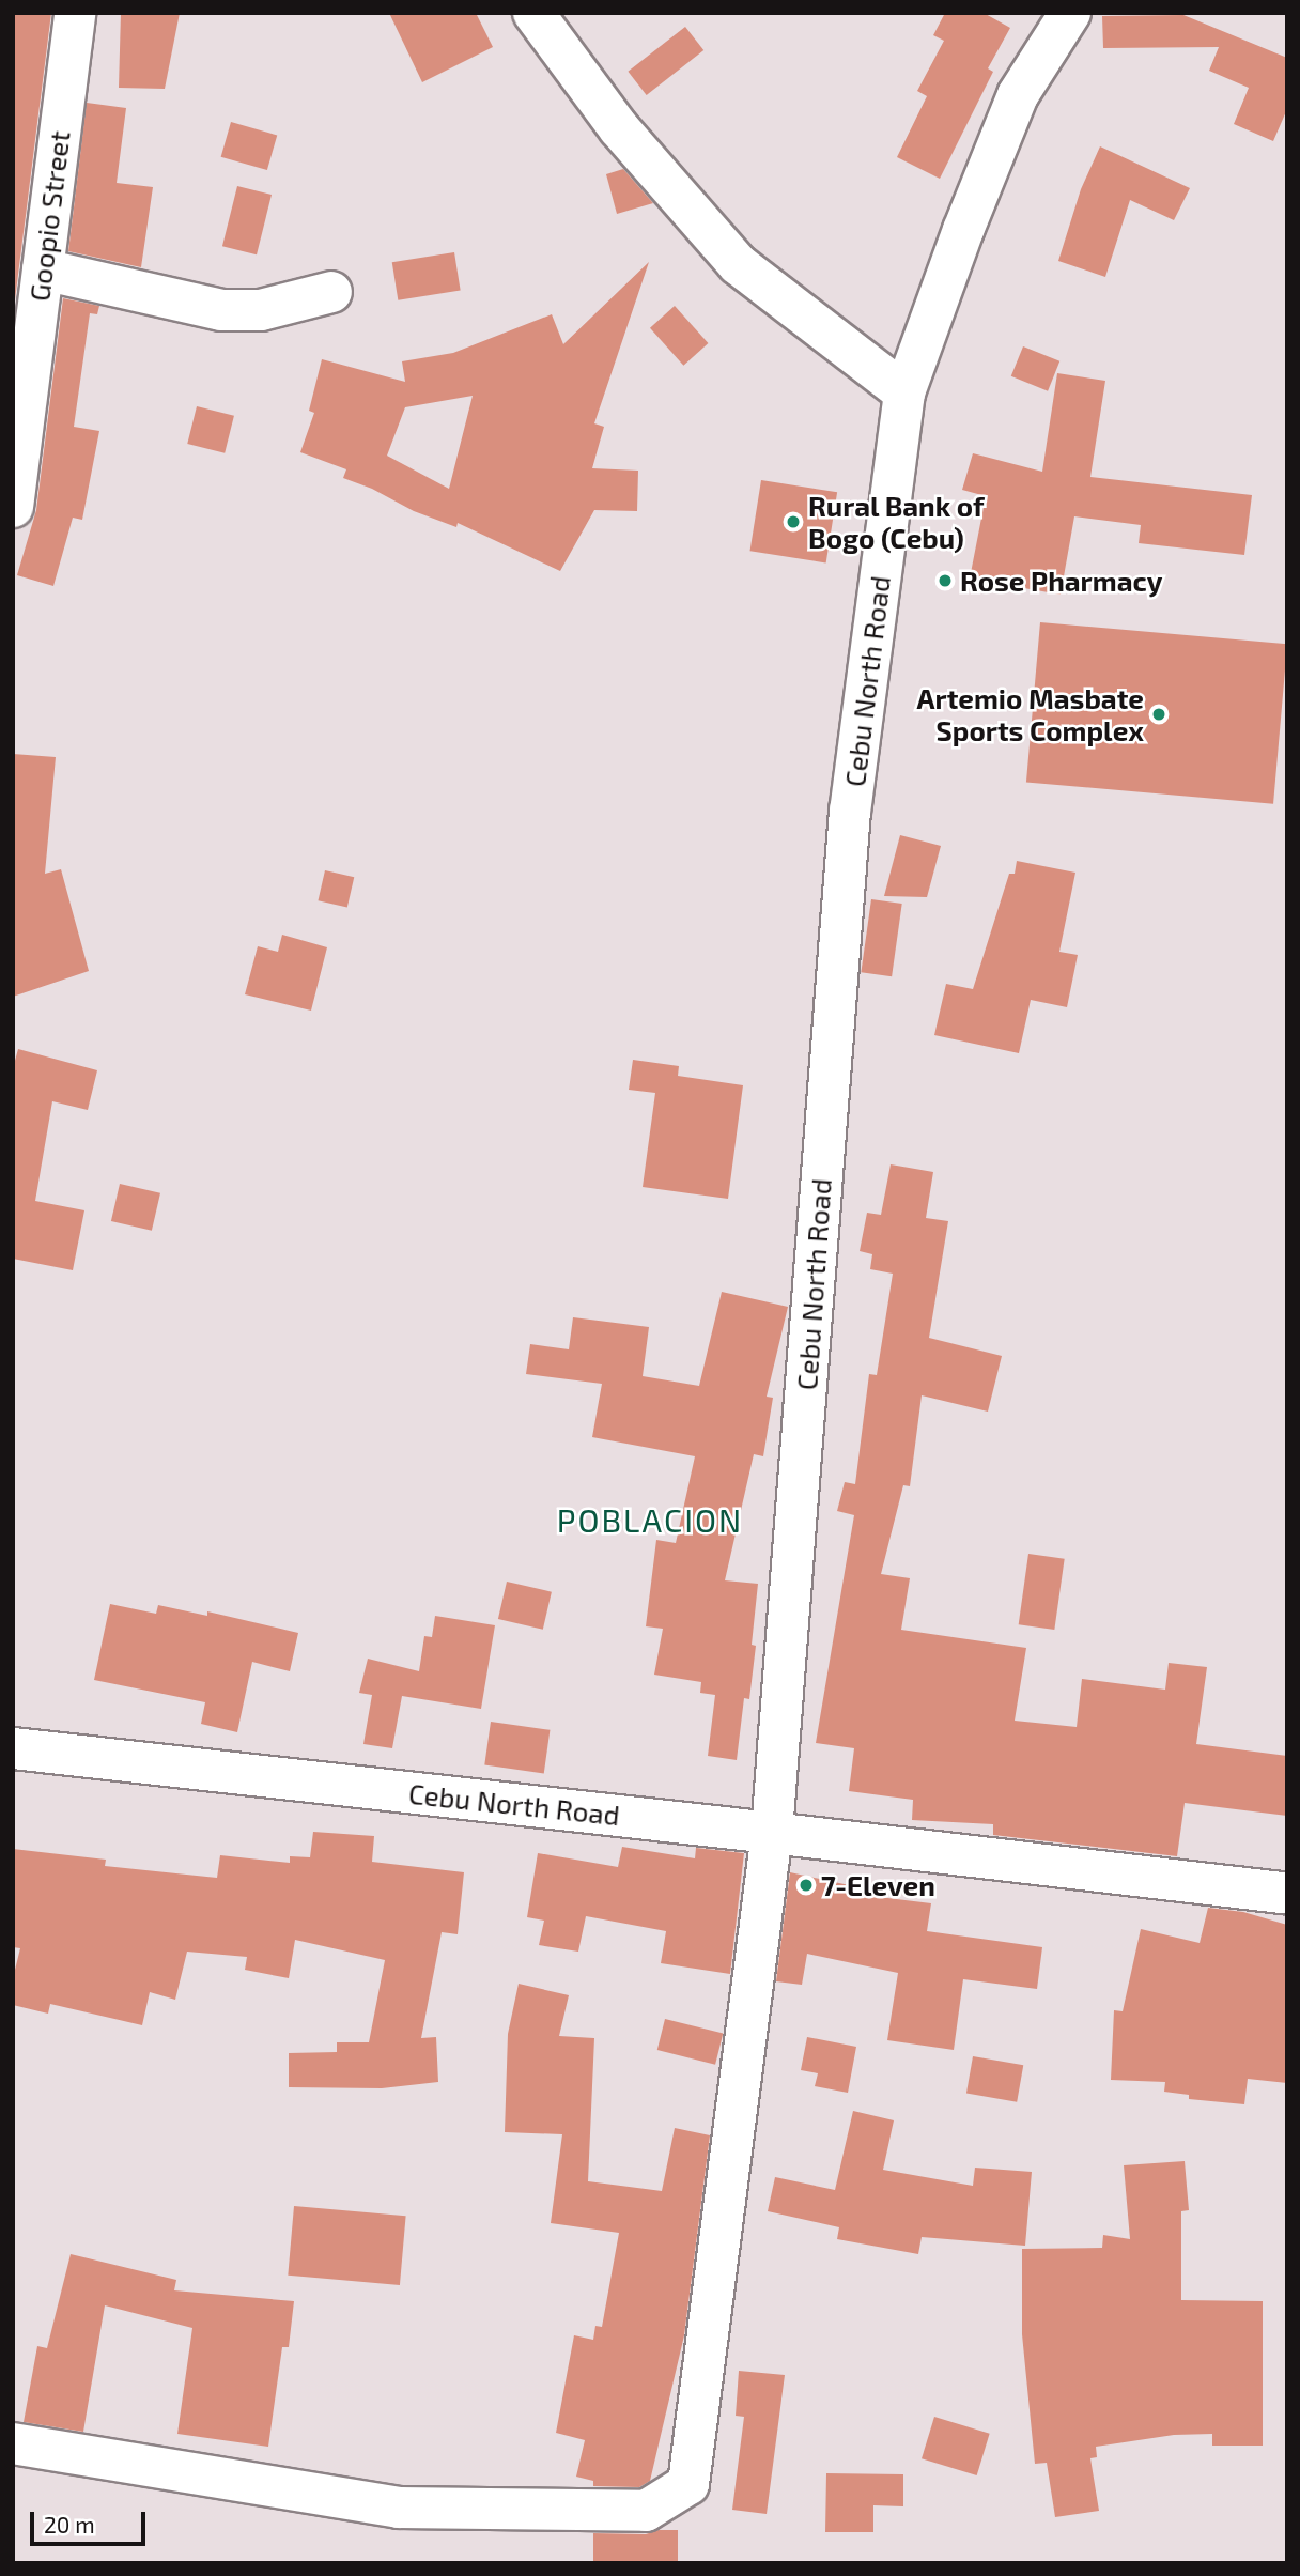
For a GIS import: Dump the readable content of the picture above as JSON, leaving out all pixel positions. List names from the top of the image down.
{
  "streets": {
    "main road": ["Goopio Street", "Cebu North Road"]
  },
  "districts": ["POBLACION"],
  "places": [
    "Rural Bank of Bogo (Cebu)",
    "Rose Pharmacy",
    "Artemio Masbate Sports Complex",
    "7-Eleven"
  ],
  "scale_bar": "20 m"
}
